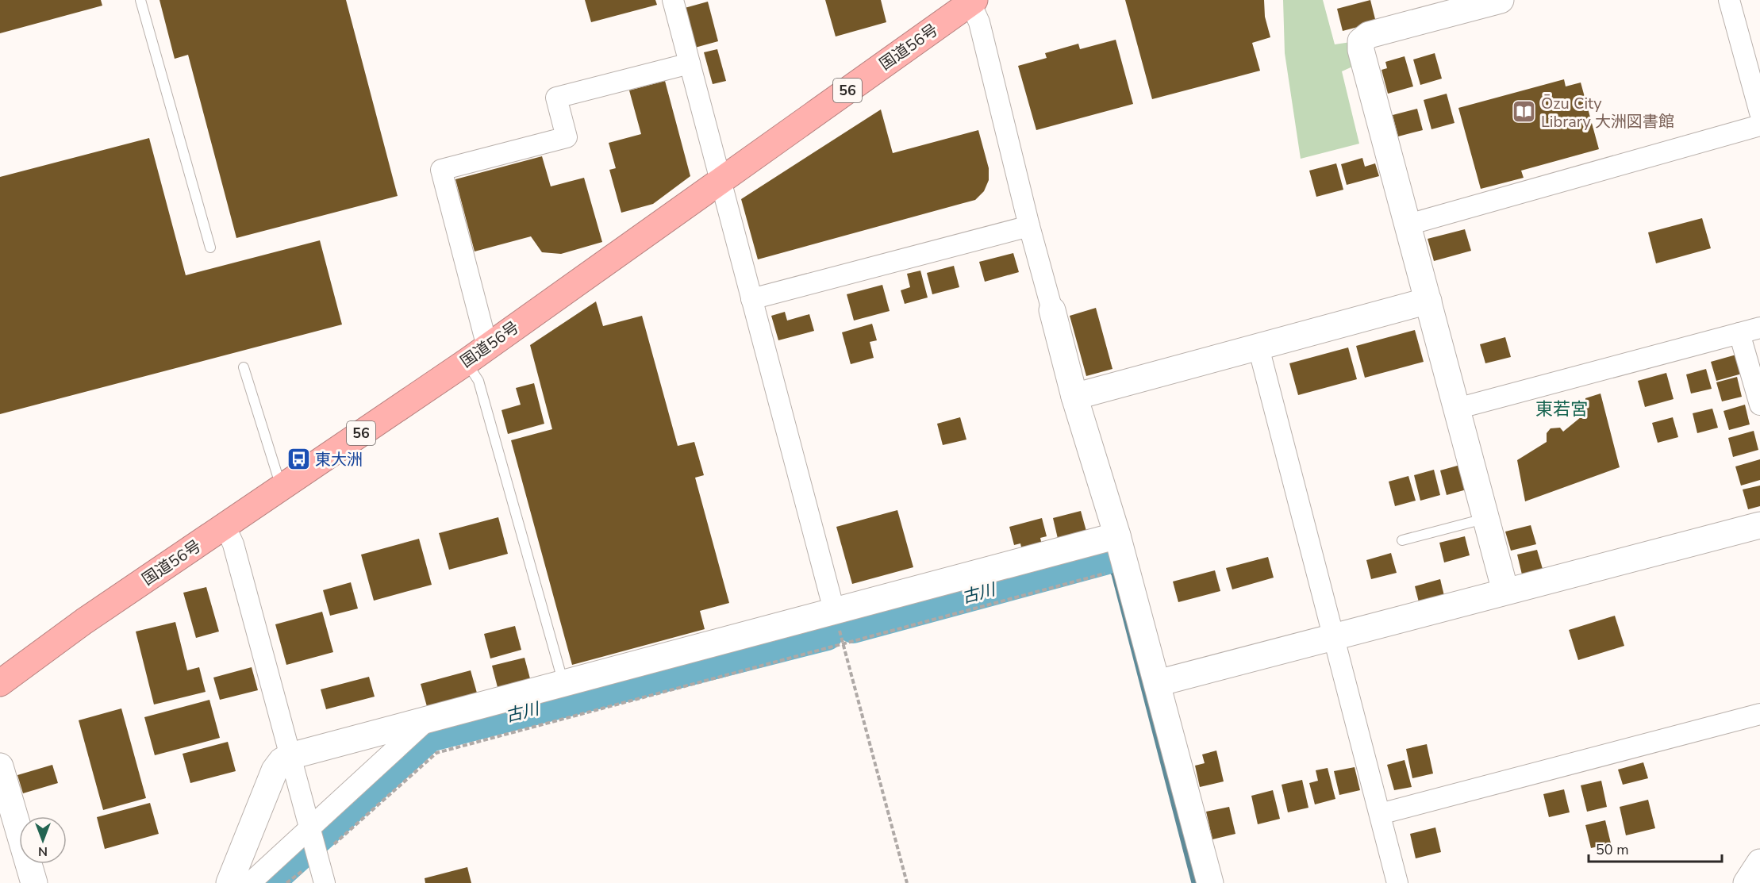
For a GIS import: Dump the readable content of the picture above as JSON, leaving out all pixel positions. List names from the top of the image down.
{
  "streets": {
    "highway": ["国道56号", "56"]
  },
  "districts": ["東若宮"],
  "water": ["古川"],
  "places": {
    "library": ["Ōzu City Library 大洲図書館"],
    "bus stop": ["東大洲"]
  },
  "scale_bar": "50 m",
  "north": "bottom"
}
